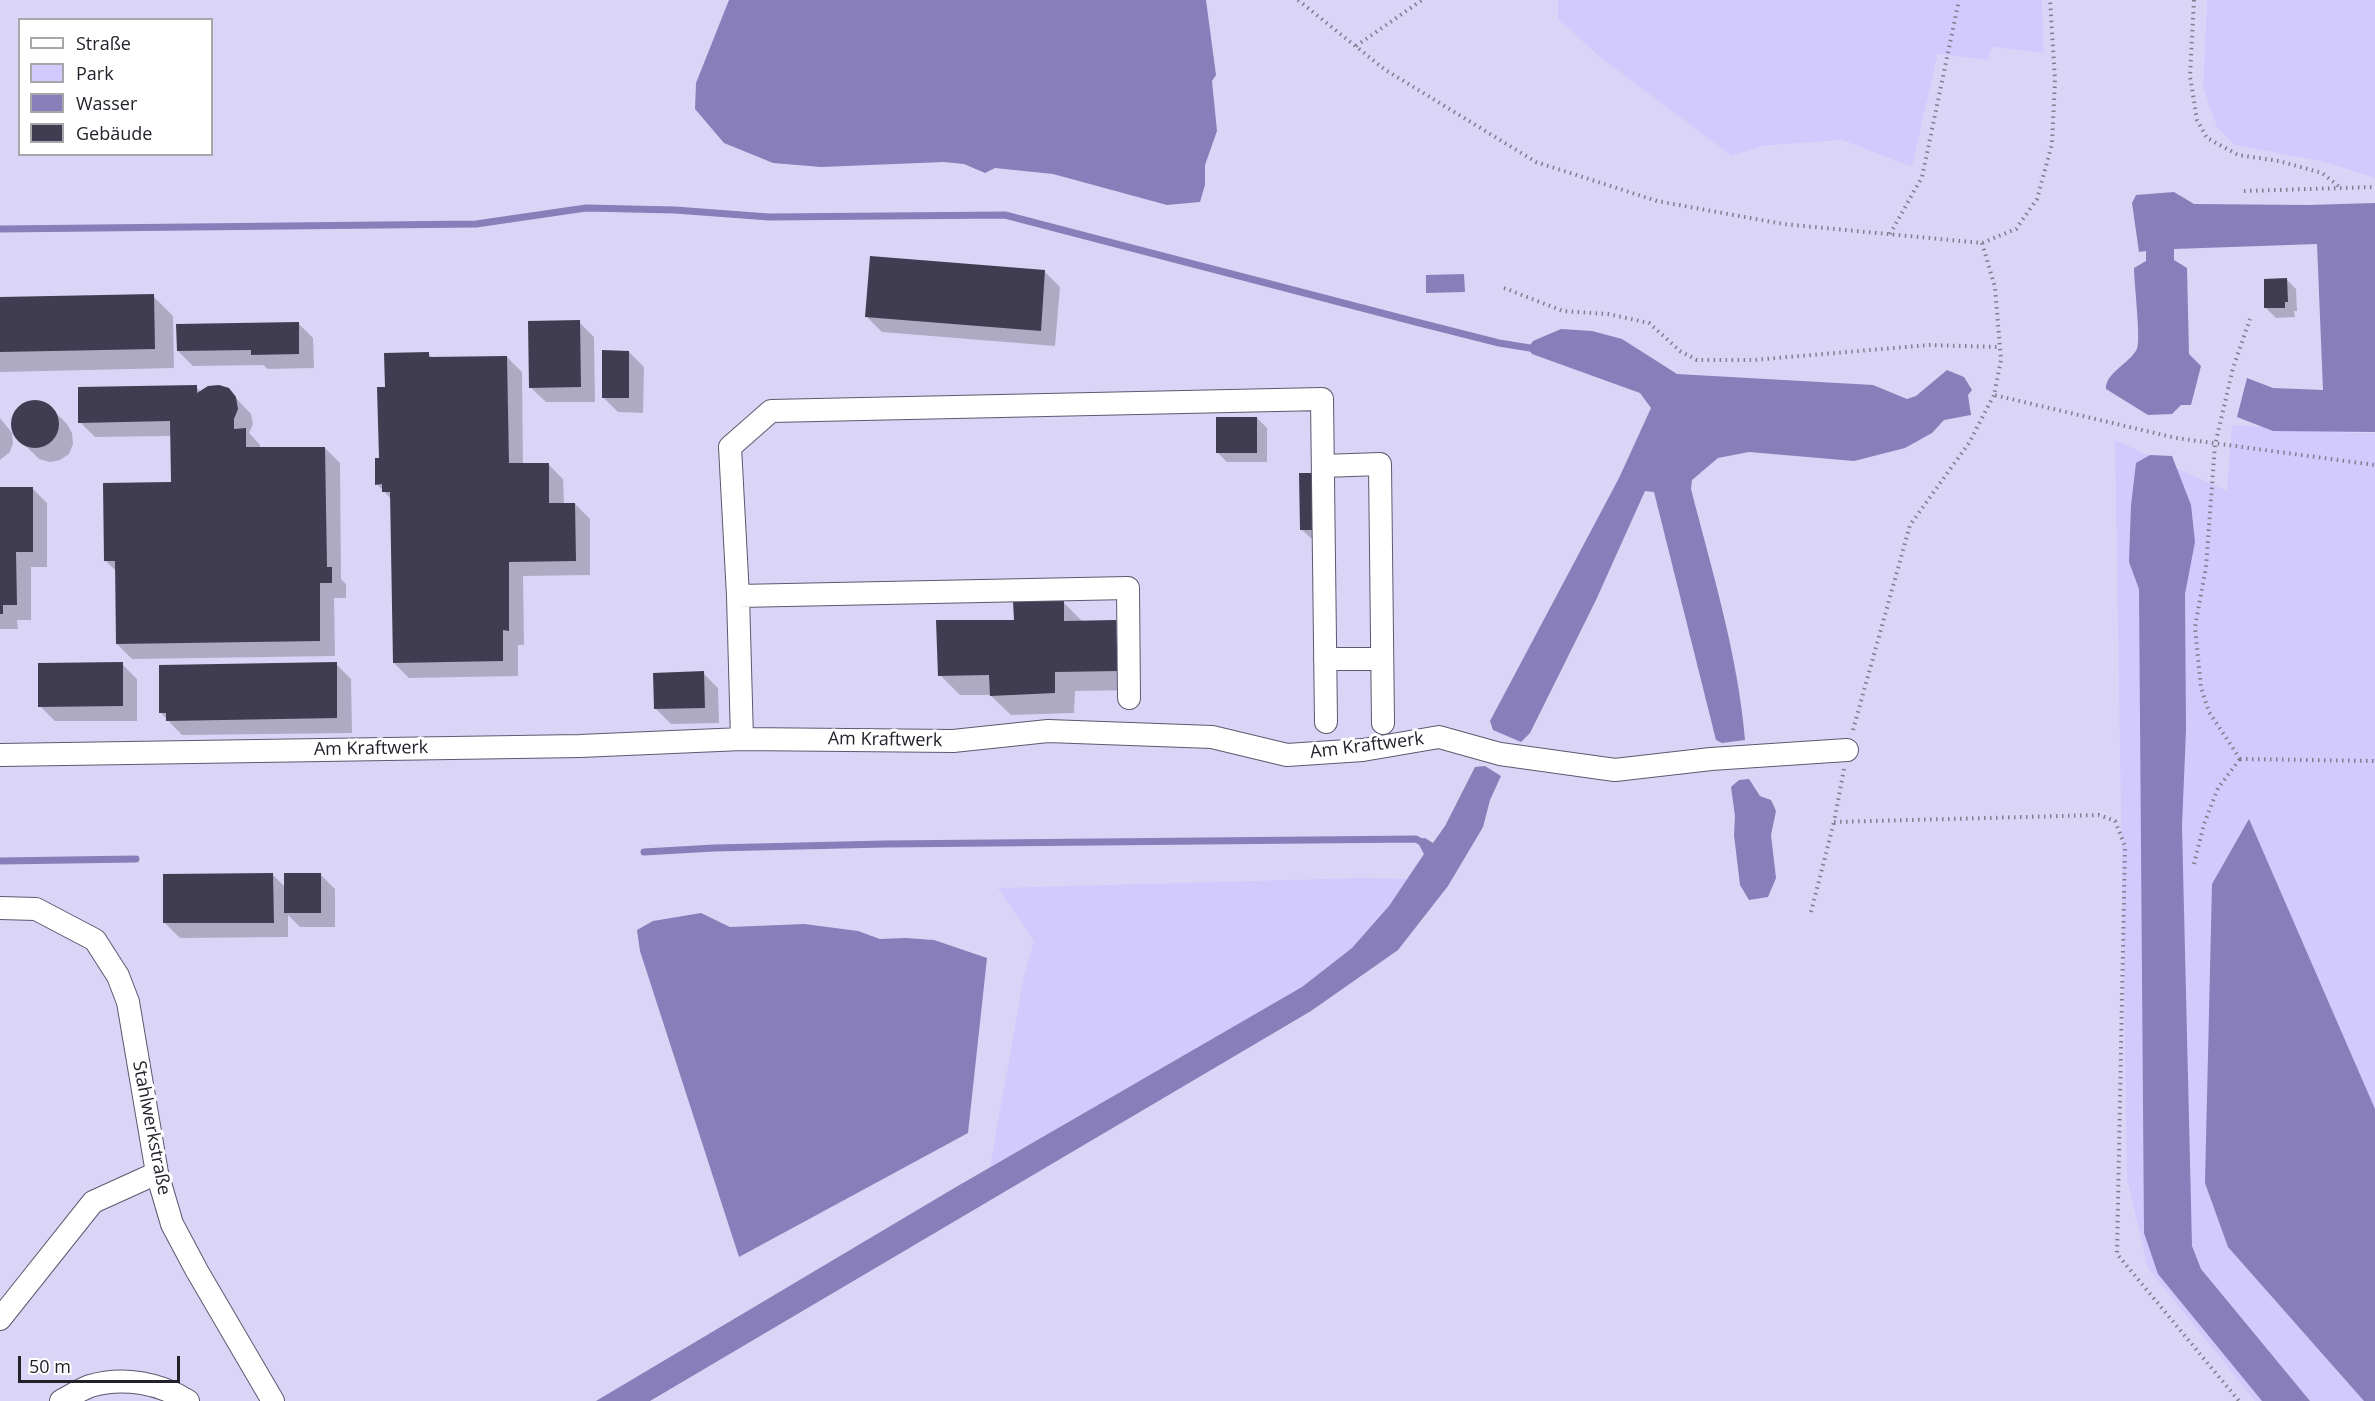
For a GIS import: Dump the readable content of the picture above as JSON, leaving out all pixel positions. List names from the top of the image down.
{
  "streets": {
    "street": ["Am Kraftwerk", "Stahlwerkstraße"]
  },
  "legend": [
    "Straße",
    "Park",
    "Wasser",
    "Gebäude"
  ],
  "scale_bar": "50 m"
}
